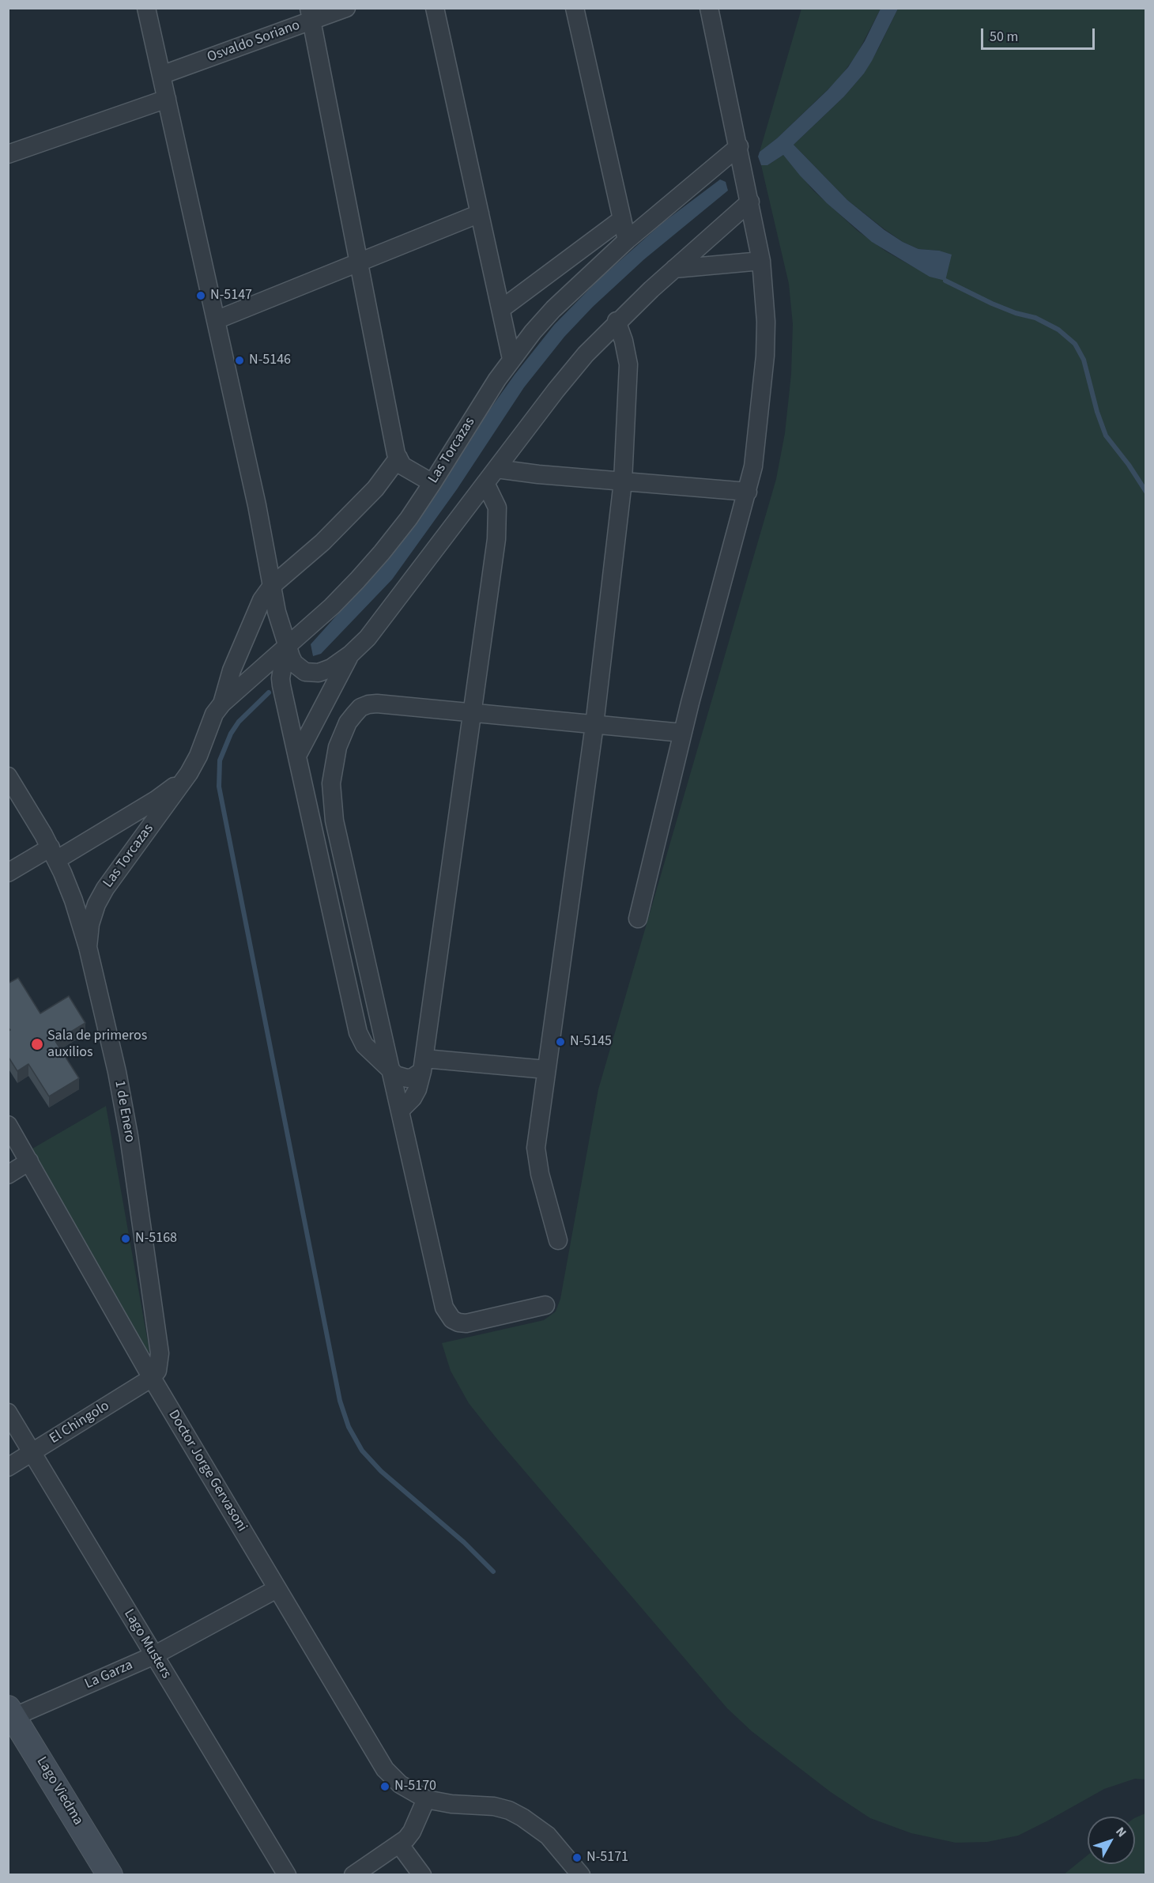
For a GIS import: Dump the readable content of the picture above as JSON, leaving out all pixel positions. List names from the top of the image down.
{
  "streets": {
    "main road": ["Lago Viedma"],
    "street": [
      "Osvaldo Soriano",
      "Las Torcazas",
      "1 de Enero",
      "El Chingolo",
      "Doctor Jorge Gervasoni",
      "Lago Musters",
      "La Garza"
    ]
  },
  "crossings": [
    ["Las Torcazas", "1 de Enero"],
    ["1 de Enero", "El Chingolo"],
    ["1 de Enero", "Doctor Jorge Gervasoni"],
    ["El Chingolo", "Doctor Jorge Gervasoni"],
    ["El Chingolo", "Lago Musters"],
    ["Doctor Jorge Gervasoni", "La Garza"],
    ["Lago Musters", "La Garza"],
    ["La Garza", "Lago Viedma"]
  ],
  "places": [
    "N-5147",
    "N-5146",
    "N-5145",
    "Sala de primeros auxilios",
    "N-5168",
    "N-5170",
    "N-5171"
  ],
  "scale_bar": "50 m",
  "north": "top right"
}
